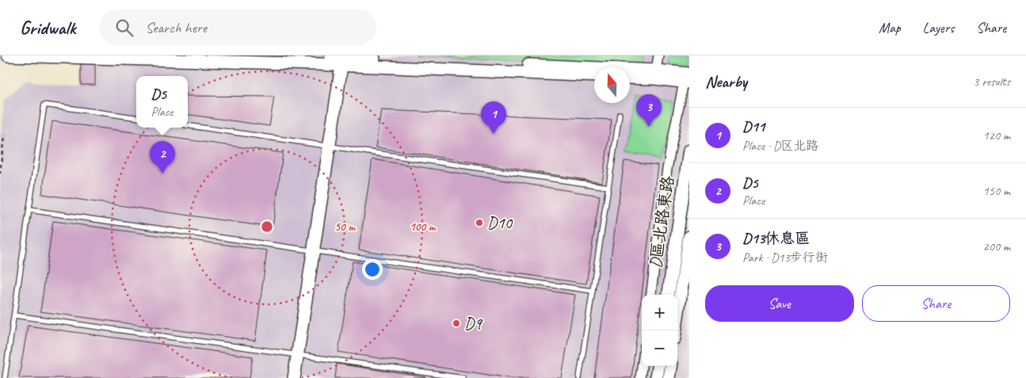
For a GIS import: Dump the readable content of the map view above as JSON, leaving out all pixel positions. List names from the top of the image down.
{
  "streets": {
    "street": ["D區北路東路"]
  },
  "places": ["D10", "D9"],
  "north": "top",
  "page": {
    "header": "Gridwalk",
    "search": "Search here",
    "nav": ["Map", "Layers", "Share"],
    "heading": ["Nearby", "3 results"],
    "popup": ["D5", "Place"],
    "pins": ["3", "1", "2"],
    "list": [
      {
        "mark": "1",
        "name": "D11",
        "note": "Place · D区北路",
        "value": "120 m"
      },
      {
        "mark": "2",
        "name": "D5",
        "note": "Place",
        "value": "150 m"
      },
      {
        "mark": "3",
        "name": "D13休息區",
        "note": "Park · D13步行街",
        "value": "200 m"
      }
    ],
    "buttons": ["Save", "Share"],
    "map_buttons": ["+", "−"]
  },
  "rings": ["50 m", "100 m"]
}
